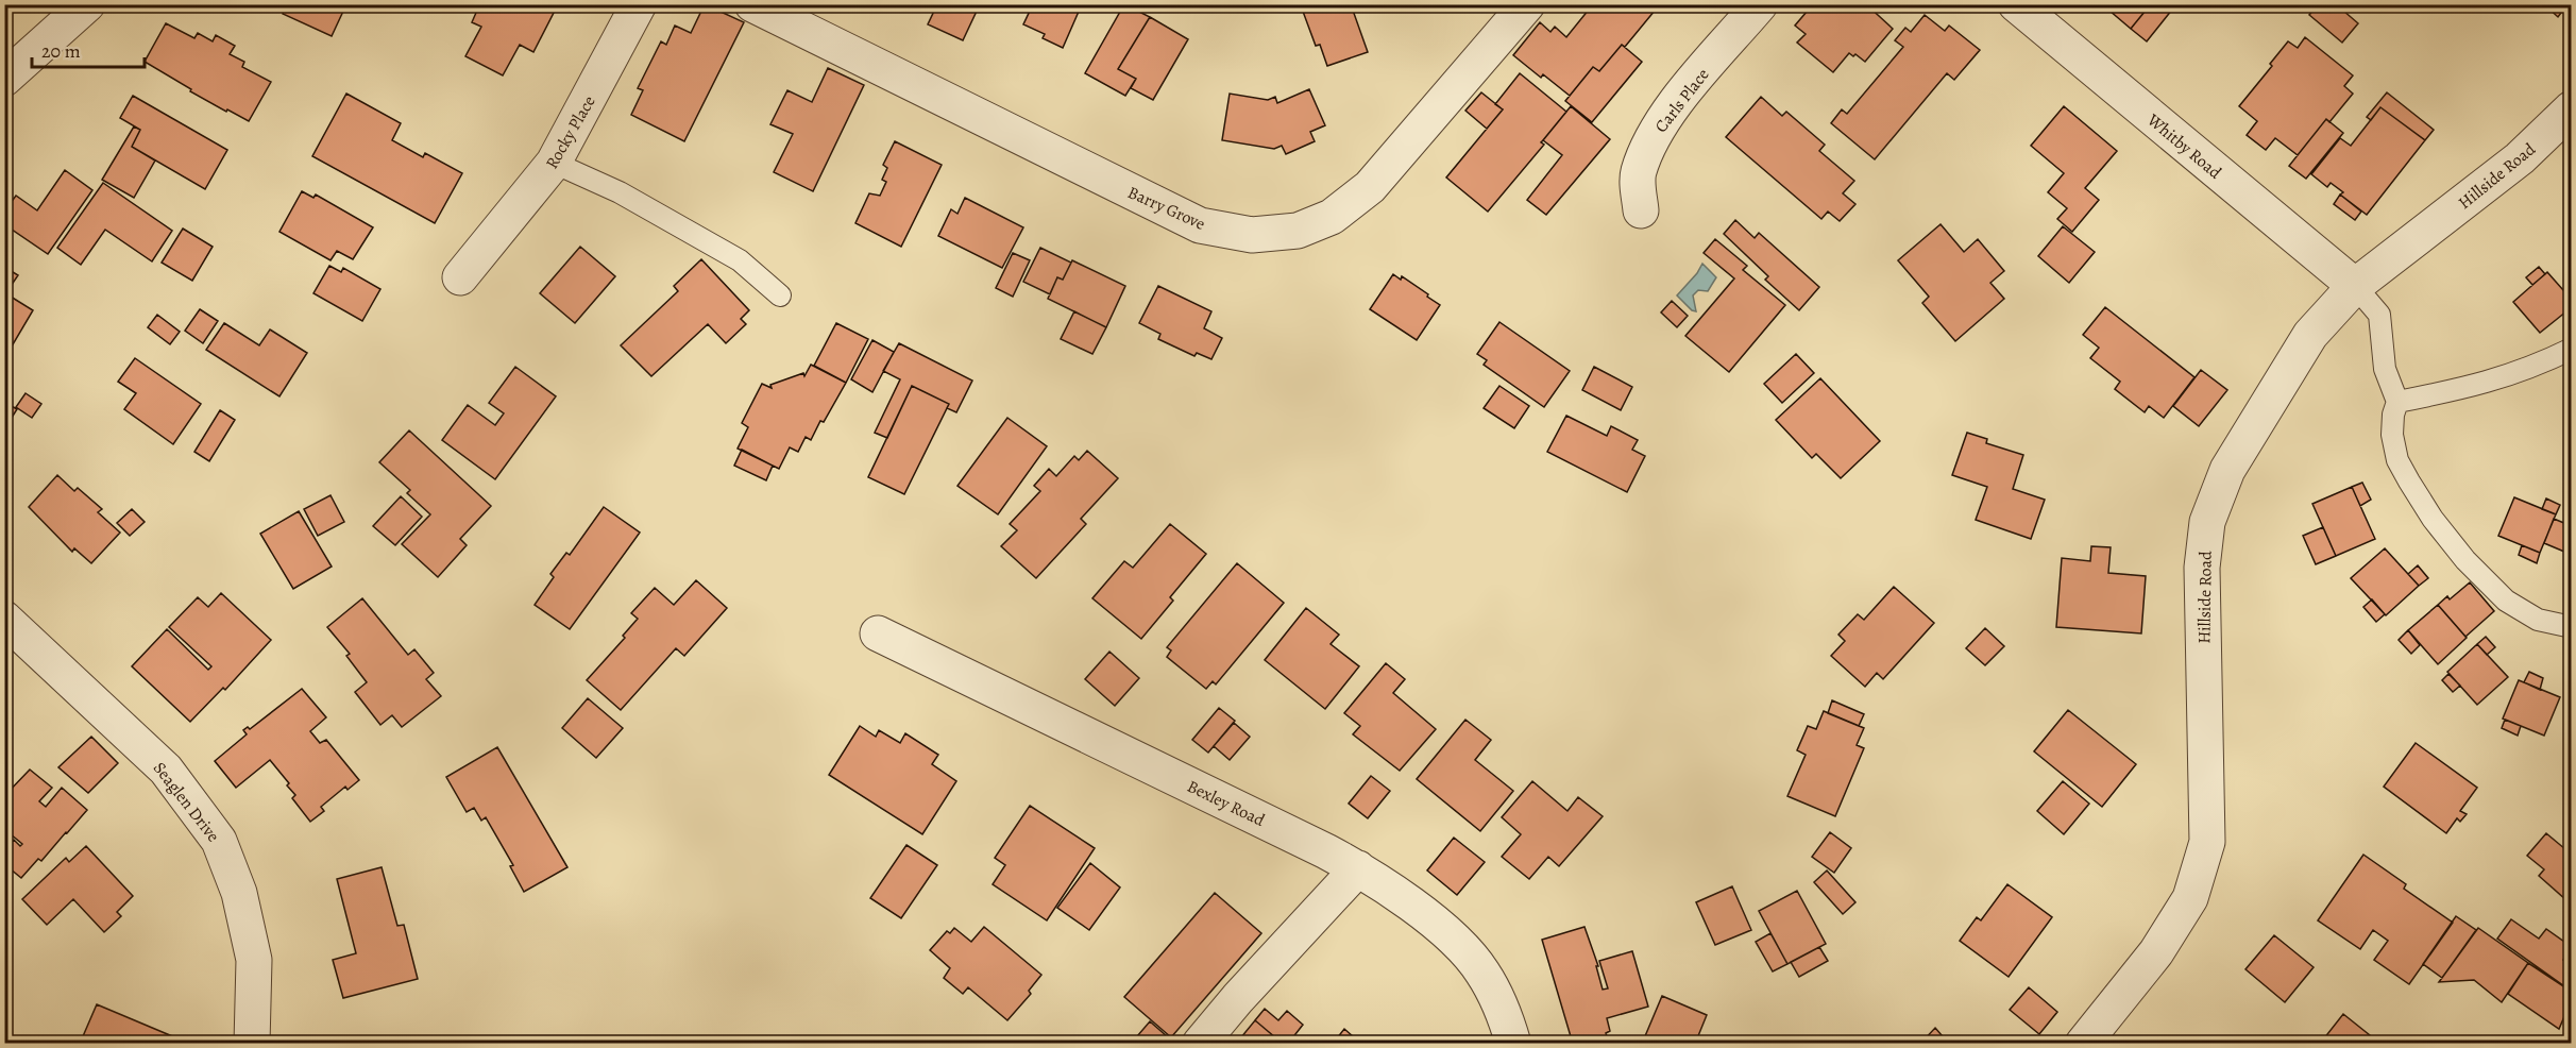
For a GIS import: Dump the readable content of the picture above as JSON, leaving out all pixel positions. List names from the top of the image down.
{
  "streets": {
    "street": [
      "Carls Place",
      "Rocky Place",
      "Whitby Road",
      "Hillside Road",
      "Barry Grove",
      "Seaglen Drive",
      "Bexley Road"
    ]
  },
  "crossings": [
    ["Whitby Road", "Hillside Road"]
  ],
  "scale_bar": "20 m"
}
